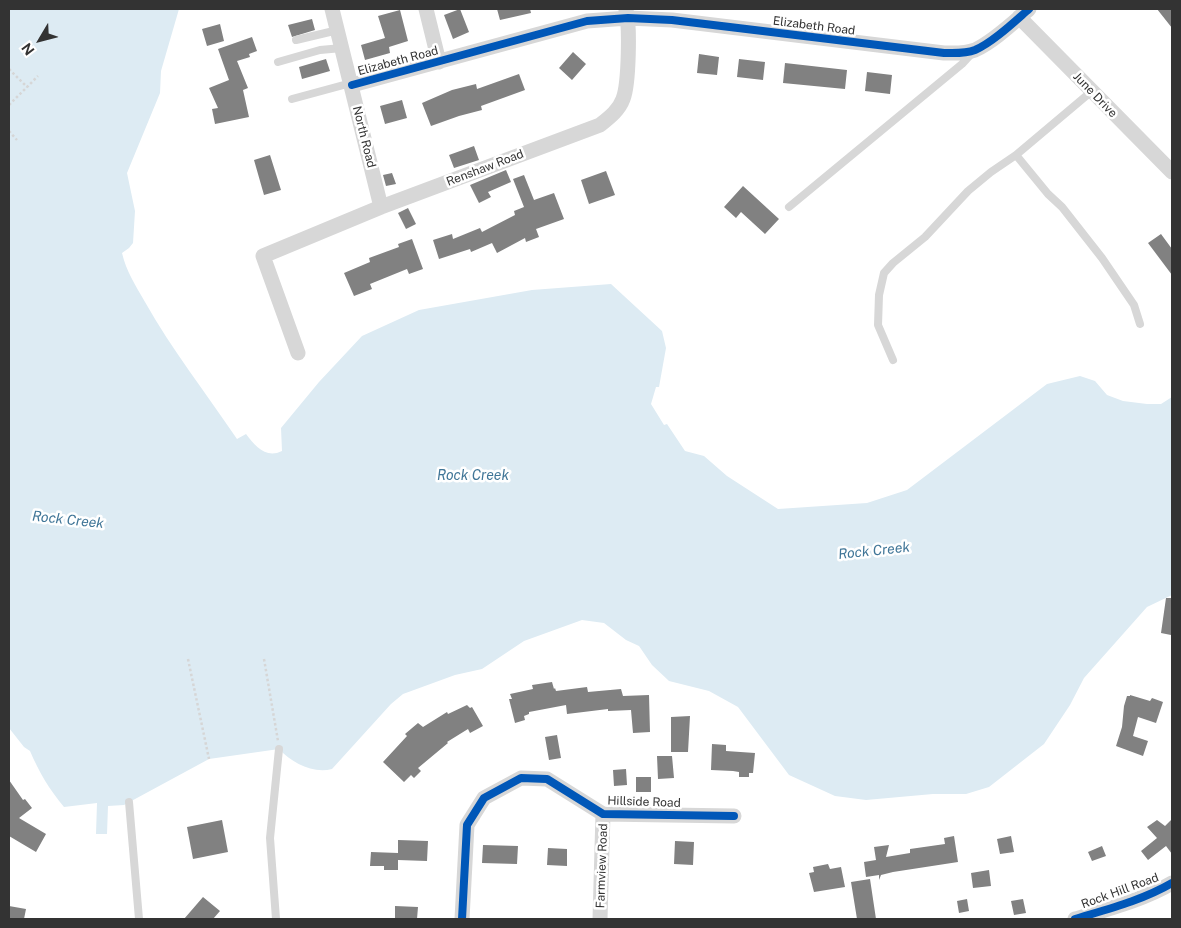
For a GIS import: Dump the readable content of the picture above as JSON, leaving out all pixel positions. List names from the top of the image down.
{
  "streets": {
    "street": [
      "Elizabeth Road",
      "June Drive",
      "North Road",
      "Renshaw Road",
      "Hillside Road",
      "Farmview Road",
      "Rock Hill Road"
    ]
  },
  "crossings": [
    ["Elizabeth Road", "June Drive"],
    ["Elizabeth Road", "North Road"],
    ["Elizabeth Road", "Renshaw Road"],
    ["North Road", "Renshaw Road"],
    ["Hillside Road", "Farmview Road"]
  ],
  "water": ["Rock Creek"],
  "north": "bottom left"
}
